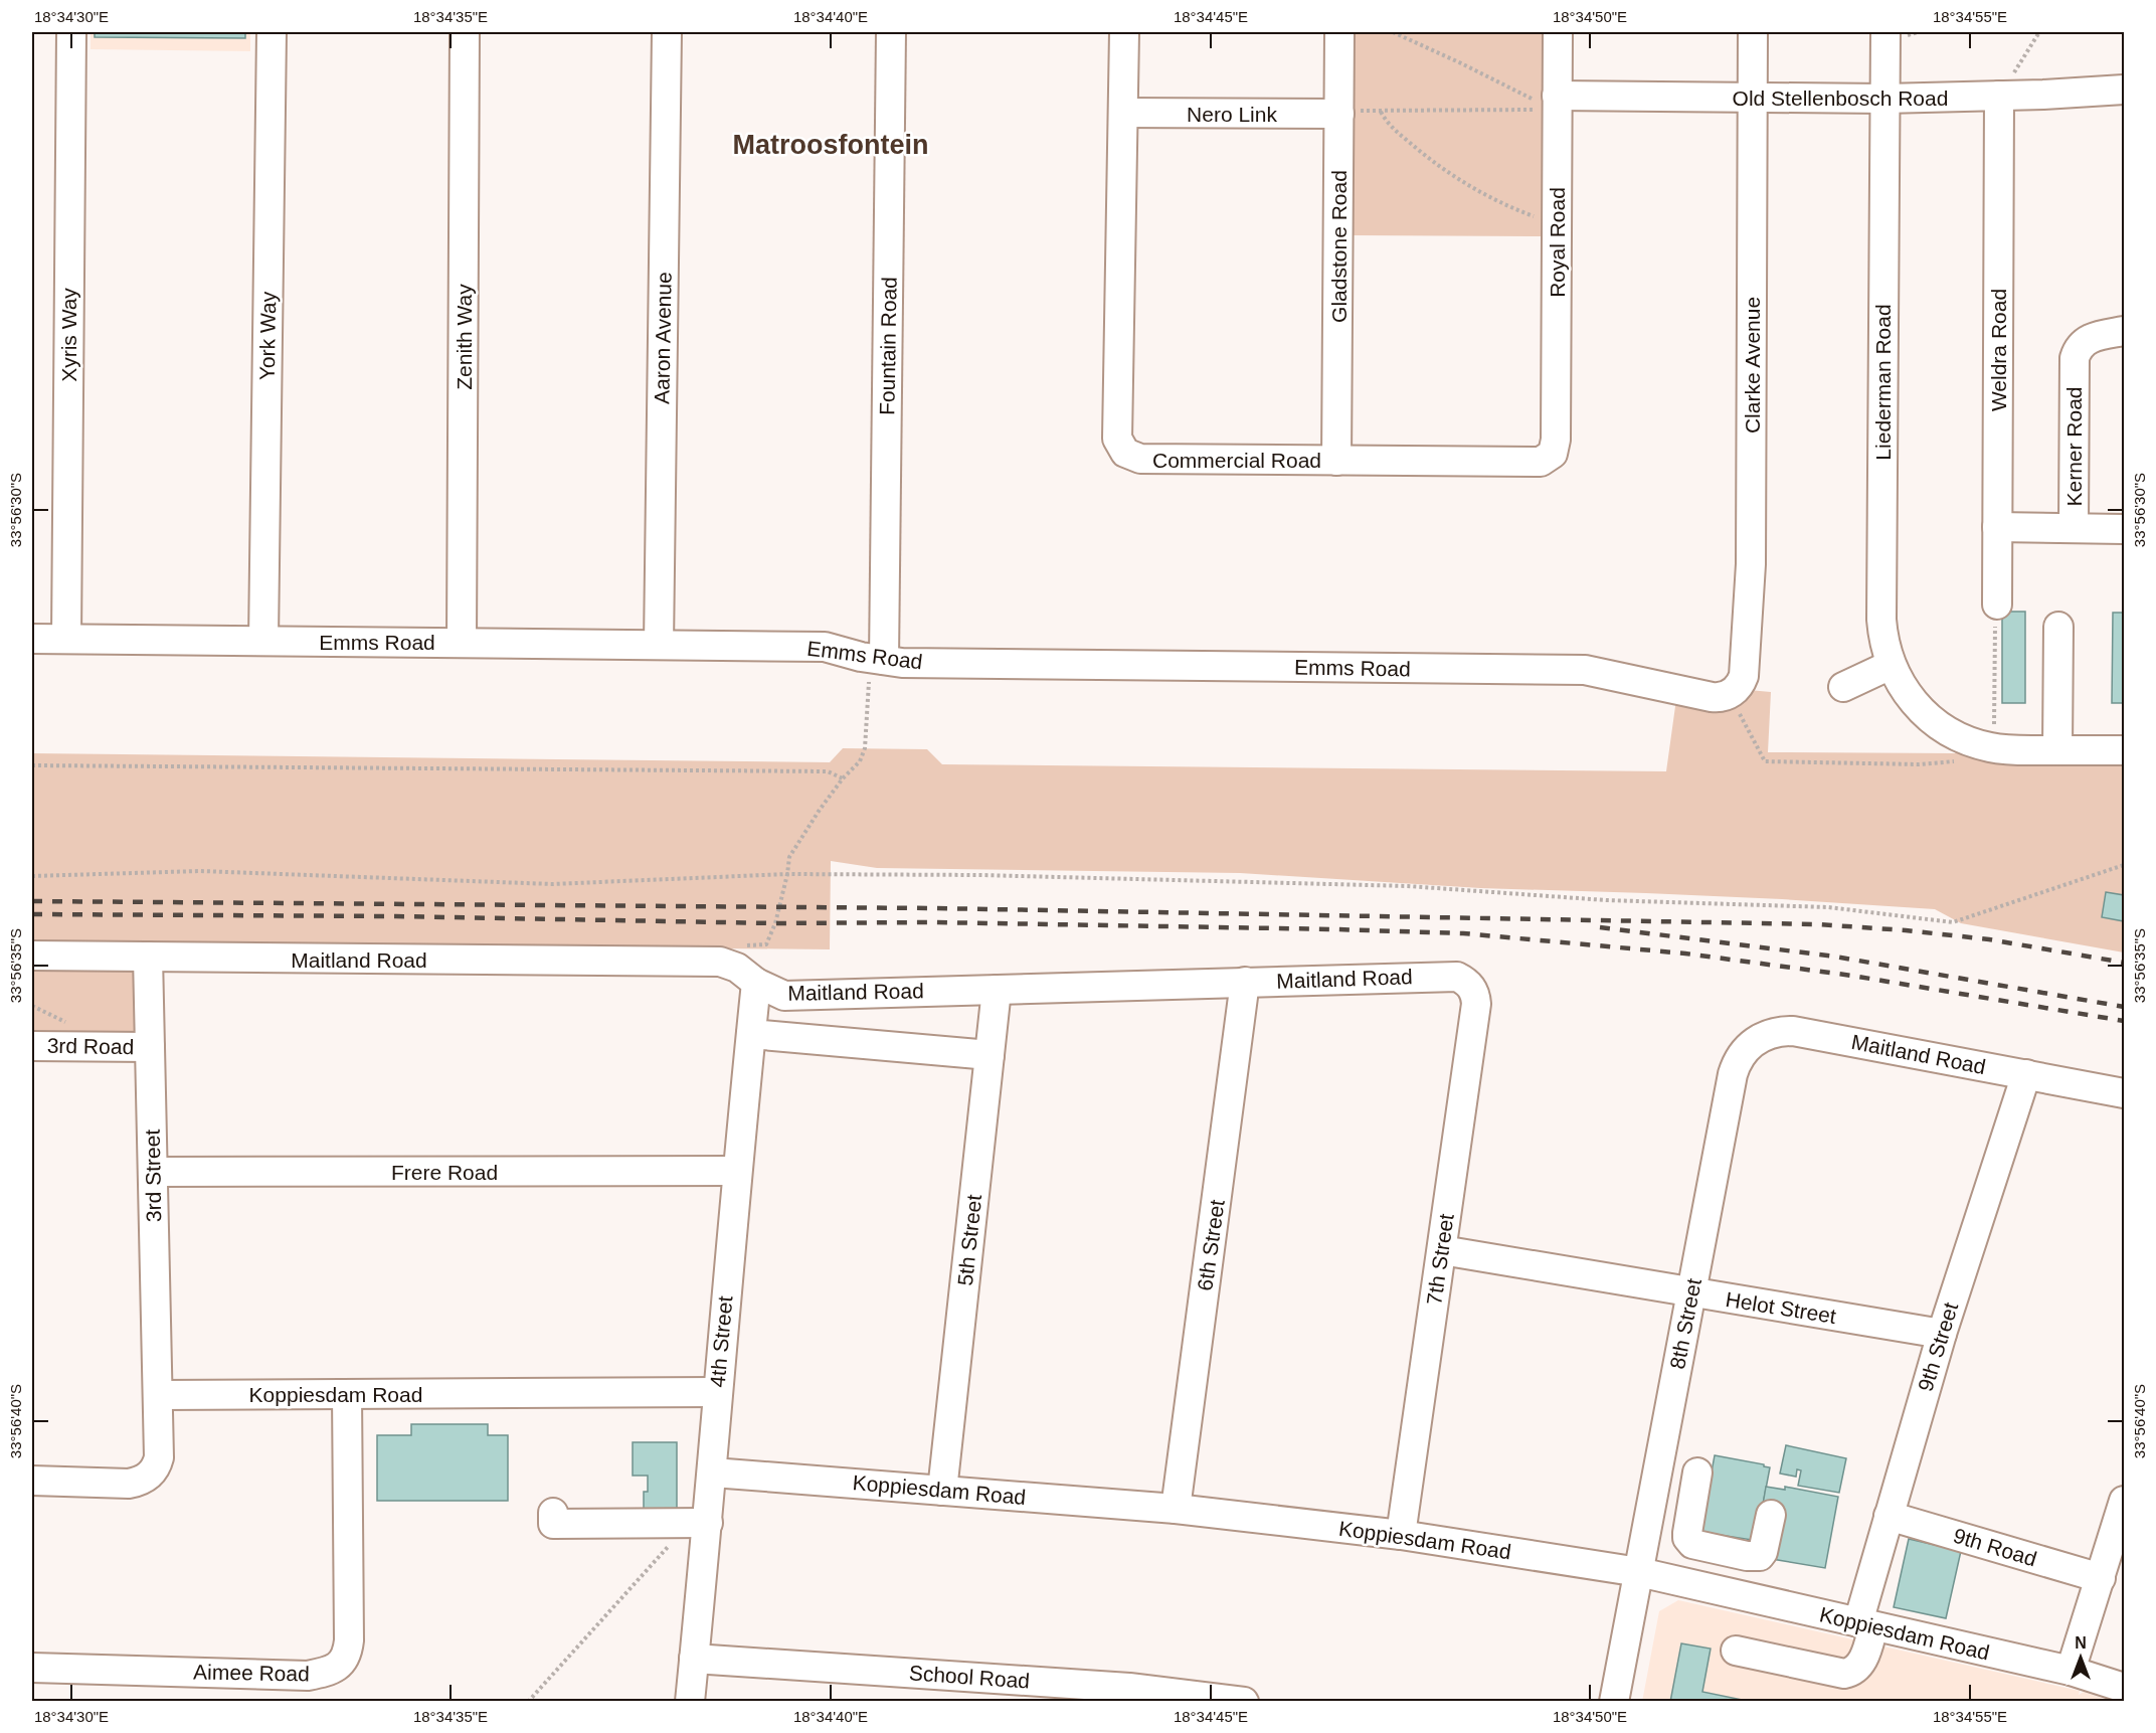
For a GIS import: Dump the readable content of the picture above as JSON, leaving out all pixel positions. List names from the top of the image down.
{
  "streets": {
    "street": [
      "Old Stellenbosch Road",
      "Nero Link",
      "Royal Road",
      "Gladstone Road",
      "Xyris Way",
      "York Way",
      "Zenith Way",
      "Aaron Avenue",
      "Fountain Road",
      "Weldra Road",
      "Clarke Avenue",
      "Liederman Road",
      "Kerner Road",
      "Commercial Road",
      "Emms Road",
      "Maitland Road",
      "3rd Road",
      "Frere Road",
      "3rd Street",
      "5th Street",
      "6th Street",
      "7th Street",
      "Helot Street",
      "8th Street",
      "4th Street",
      "9th Street",
      "Koppiesdam Road",
      "9th Road",
      "Aimee Road",
      "School Road"
    ]
  },
  "crossings": [
    ["Old Stellenbosch Road", "Royal Road"],
    ["Old Stellenbosch Road", "Weldra Road"],
    ["Old Stellenbosch Road", "Clarke Avenue"],
    ["Old Stellenbosch Road", "Liederman Road"],
    ["Nero Link", "Gladstone Road"],
    ["Nero Link", "Commercial Road"],
    ["Royal Road", "Commercial Road"],
    ["Gladstone Road", "Commercial Road"],
    ["Xyris Way", "Emms Road"],
    ["York Way", "Emms Road"],
    ["Zenith Way", "Emms Road"],
    ["Aaron Avenue", "Emms Road"],
    ["Fountain Road", "Emms Road"],
    ["Weldra Road", "Kerner Road"],
    ["Clarke Avenue", "Emms Road"],
    ["Maitland Road", "3rd Street"],
    ["Maitland Road", "5th Street"],
    ["Maitland Road", "6th Street"],
    ["Maitland Road", "7th Street"],
    ["Maitland Road", "8th Street"],
    ["Maitland Road", "4th Street"],
    ["Maitland Road", "9th Street"],
    ["3rd Road", "3rd Street"],
    ["Frere Road", "3rd Street"],
    ["Frere Road", "4th Street"],
    ["3rd Street", "Koppiesdam Road"],
    ["5th Street", "Koppiesdam Road"],
    ["6th Street", "Koppiesdam Road"],
    ["7th Street", "Helot Street"],
    ["7th Street", "Koppiesdam Road"],
    ["Helot Street", "8th Street"],
    ["Helot Street", "9th Street"],
    ["8th Street", "Koppiesdam Road"],
    ["4th Street", "Koppiesdam Road"],
    ["4th Street", "School Road"],
    ["9th Street", "Koppiesdam Road"],
    ["9th Street", "9th Road"],
    ["Koppiesdam Road", "Aimee Road"]
  ],
  "districts": ["Matroosfontein"],
  "north": "top",
  "coordinates": [
    "18°34'30\"E",
    "18°34'35\"E",
    "18°34'40\"E",
    "18°34'45\"E",
    "18°34'50\"E",
    "18°34'55\"E",
    "33°56'30\"S",
    "33°56'35\"S",
    "33°56'40\"S"
  ]
}
